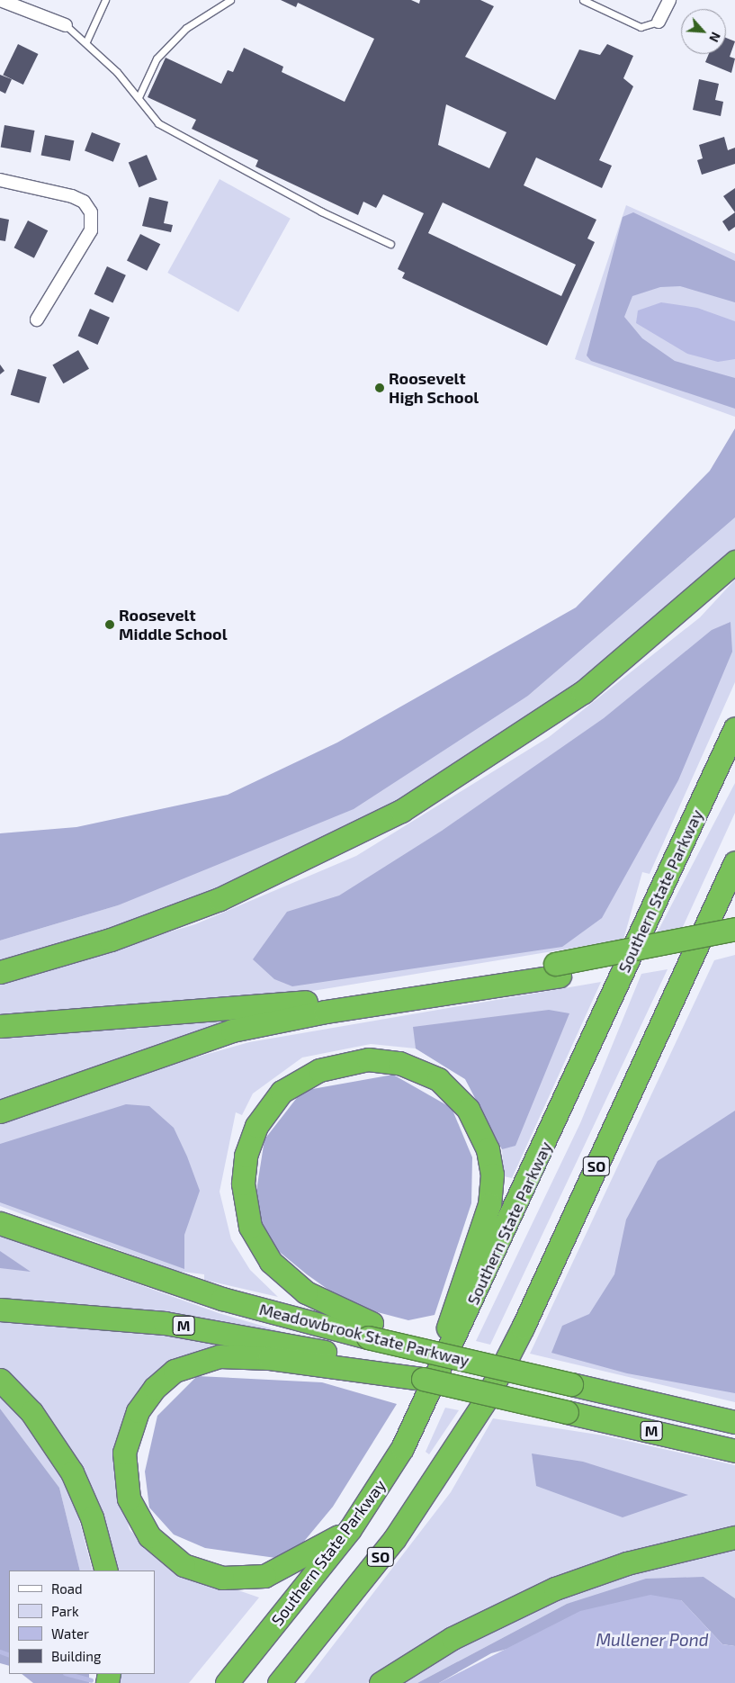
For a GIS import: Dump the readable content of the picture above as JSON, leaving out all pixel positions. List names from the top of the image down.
{
  "streets": {
    "highway": [
      "Southern State Parkway",
      "SO",
      "M",
      "Meadowbrook State Parkway"
    ]
  },
  "water": ["Mullener Pond"],
  "places": ["Roosevelt High School", "Roosevelt Middle School"],
  "legend": [
    "Road",
    "Park",
    "Water",
    "Building"
  ],
  "north": "bottom right"
}
